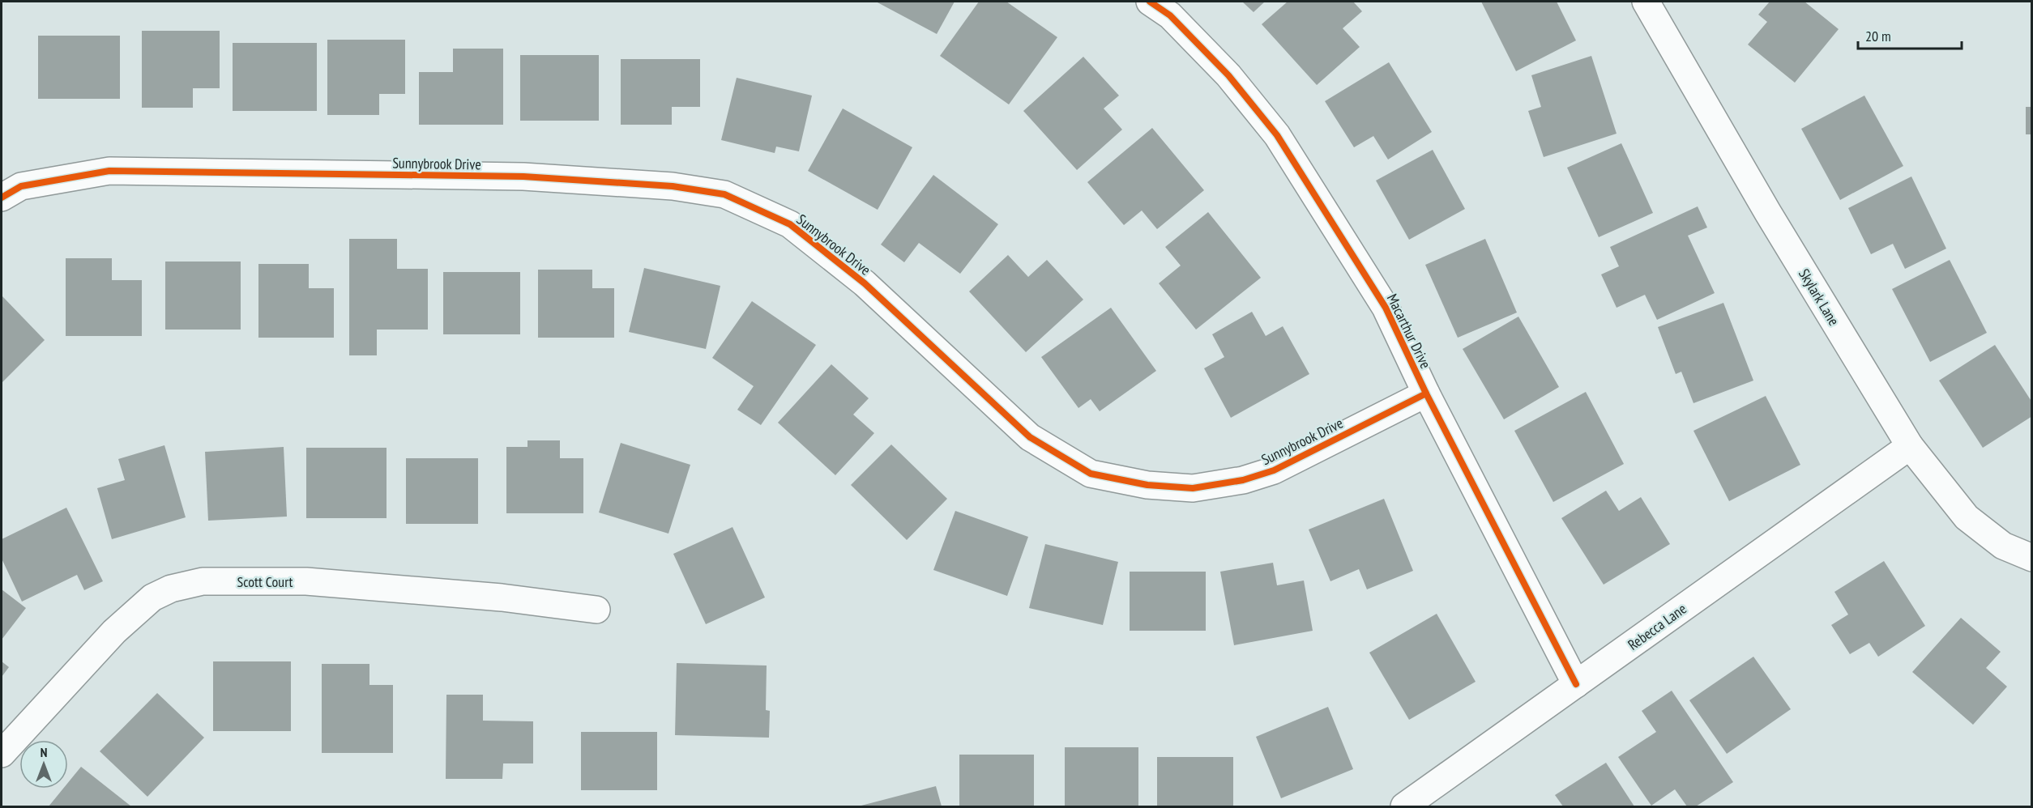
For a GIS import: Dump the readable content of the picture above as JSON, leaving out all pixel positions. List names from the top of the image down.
{
  "streets": {
    "street": [
      "Sunnybrook Drive",
      "Skylark Lane",
      "Macarthur Drive",
      "Scott Court",
      "Rebecca Lane"
    ]
  },
  "crossings": [
    ["Sunnybrook Drive", "Macarthur Drive"],
    ["Skylark Lane", "Rebecca Lane"],
    ["Macarthur Drive", "Rebecca Lane"]
  ],
  "scale_bar": "20 m",
  "north": "top"
}
